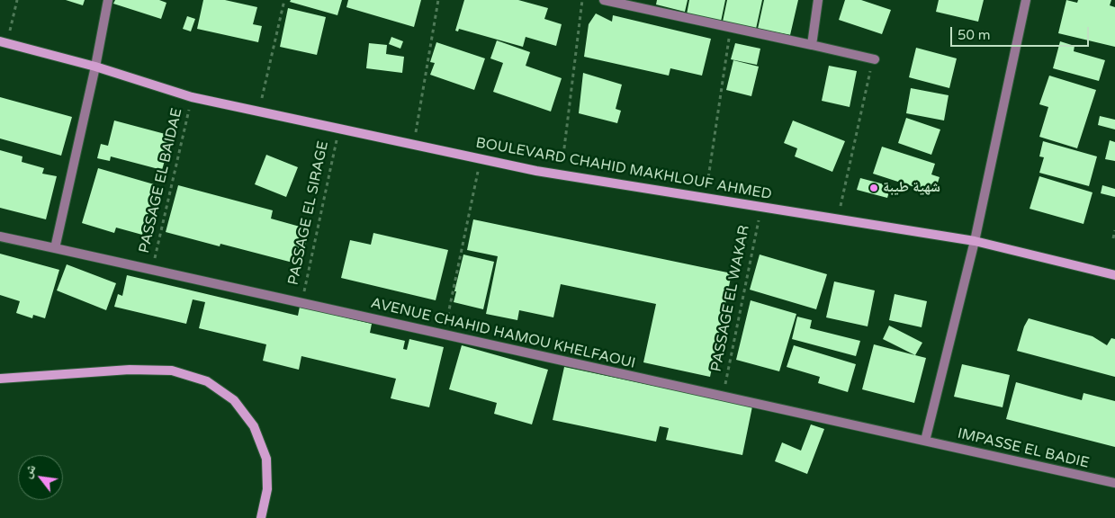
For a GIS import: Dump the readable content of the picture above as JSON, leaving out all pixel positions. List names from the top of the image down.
{
  "streets": {
    "main road": ["BOULEVARD CHAHID MAKHLOUF AHMED"],
    "street": ["AVENUE CHAHID HAMOU KHELFAOUI", "IMPASSE EL BADIE"],
    "path": ["PASSAGE EL BAIDAE", "PASSAGE EL SIRAGE", "PASSAGE EL WAKAR"]
  },
  "crossings": [
    ["BOULEVARD CHAHID MAKHLOUF AHMED", "PASSAGE EL BAIDAE"],
    ["BOULEVARD CHAHID MAKHLOUF AHMED", "PASSAGE EL SIRAGE"],
    ["BOULEVARD CHAHID MAKHLOUF AHMED", "PASSAGE EL WAKAR"],
    ["PASSAGE EL BAIDAE", "AVENUE CHAHID HAMOU KHELFAOUI"],
    ["PASSAGE EL SIRAGE", "AVENUE CHAHID HAMOU KHELFAOUI"],
    ["PASSAGE EL WAKAR", "AVENUE CHAHID HAMOU KHELFAOUI"],
    ["AVENUE CHAHID HAMOU KHELFAOUI", "IMPASSE EL BADIE"]
  ],
  "places": ["شهية طيبة"],
  "scale_bar": "50 m",
  "north": "top left"
}
